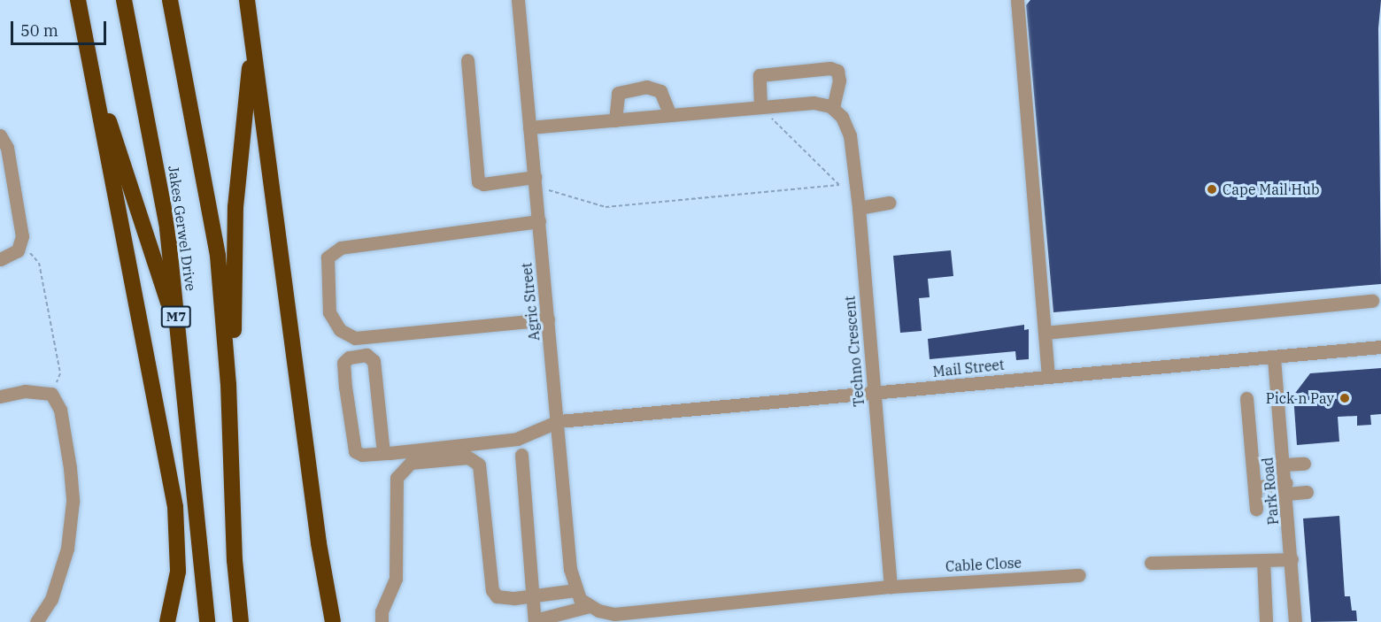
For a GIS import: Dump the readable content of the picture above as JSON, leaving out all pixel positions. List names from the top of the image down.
{
  "streets": {
    "highway": ["Jakes Gerwel Drive", "M7"],
    "street": [
      "Agric Street",
      "Techno Crescent",
      "Mail Street",
      "Park Road",
      "Cable Close"
    ]
  },
  "crossings": [
    ["Agric Street", "Mail Street"],
    ["Techno Crescent", "Mail Street"],
    ["Techno Crescent", "Cable Close"],
    ["Mail Street", "Park Road"]
  ],
  "places": ["Cape Mail Hub", "Pick n Pay"],
  "scale_bar": "50 m"
}
